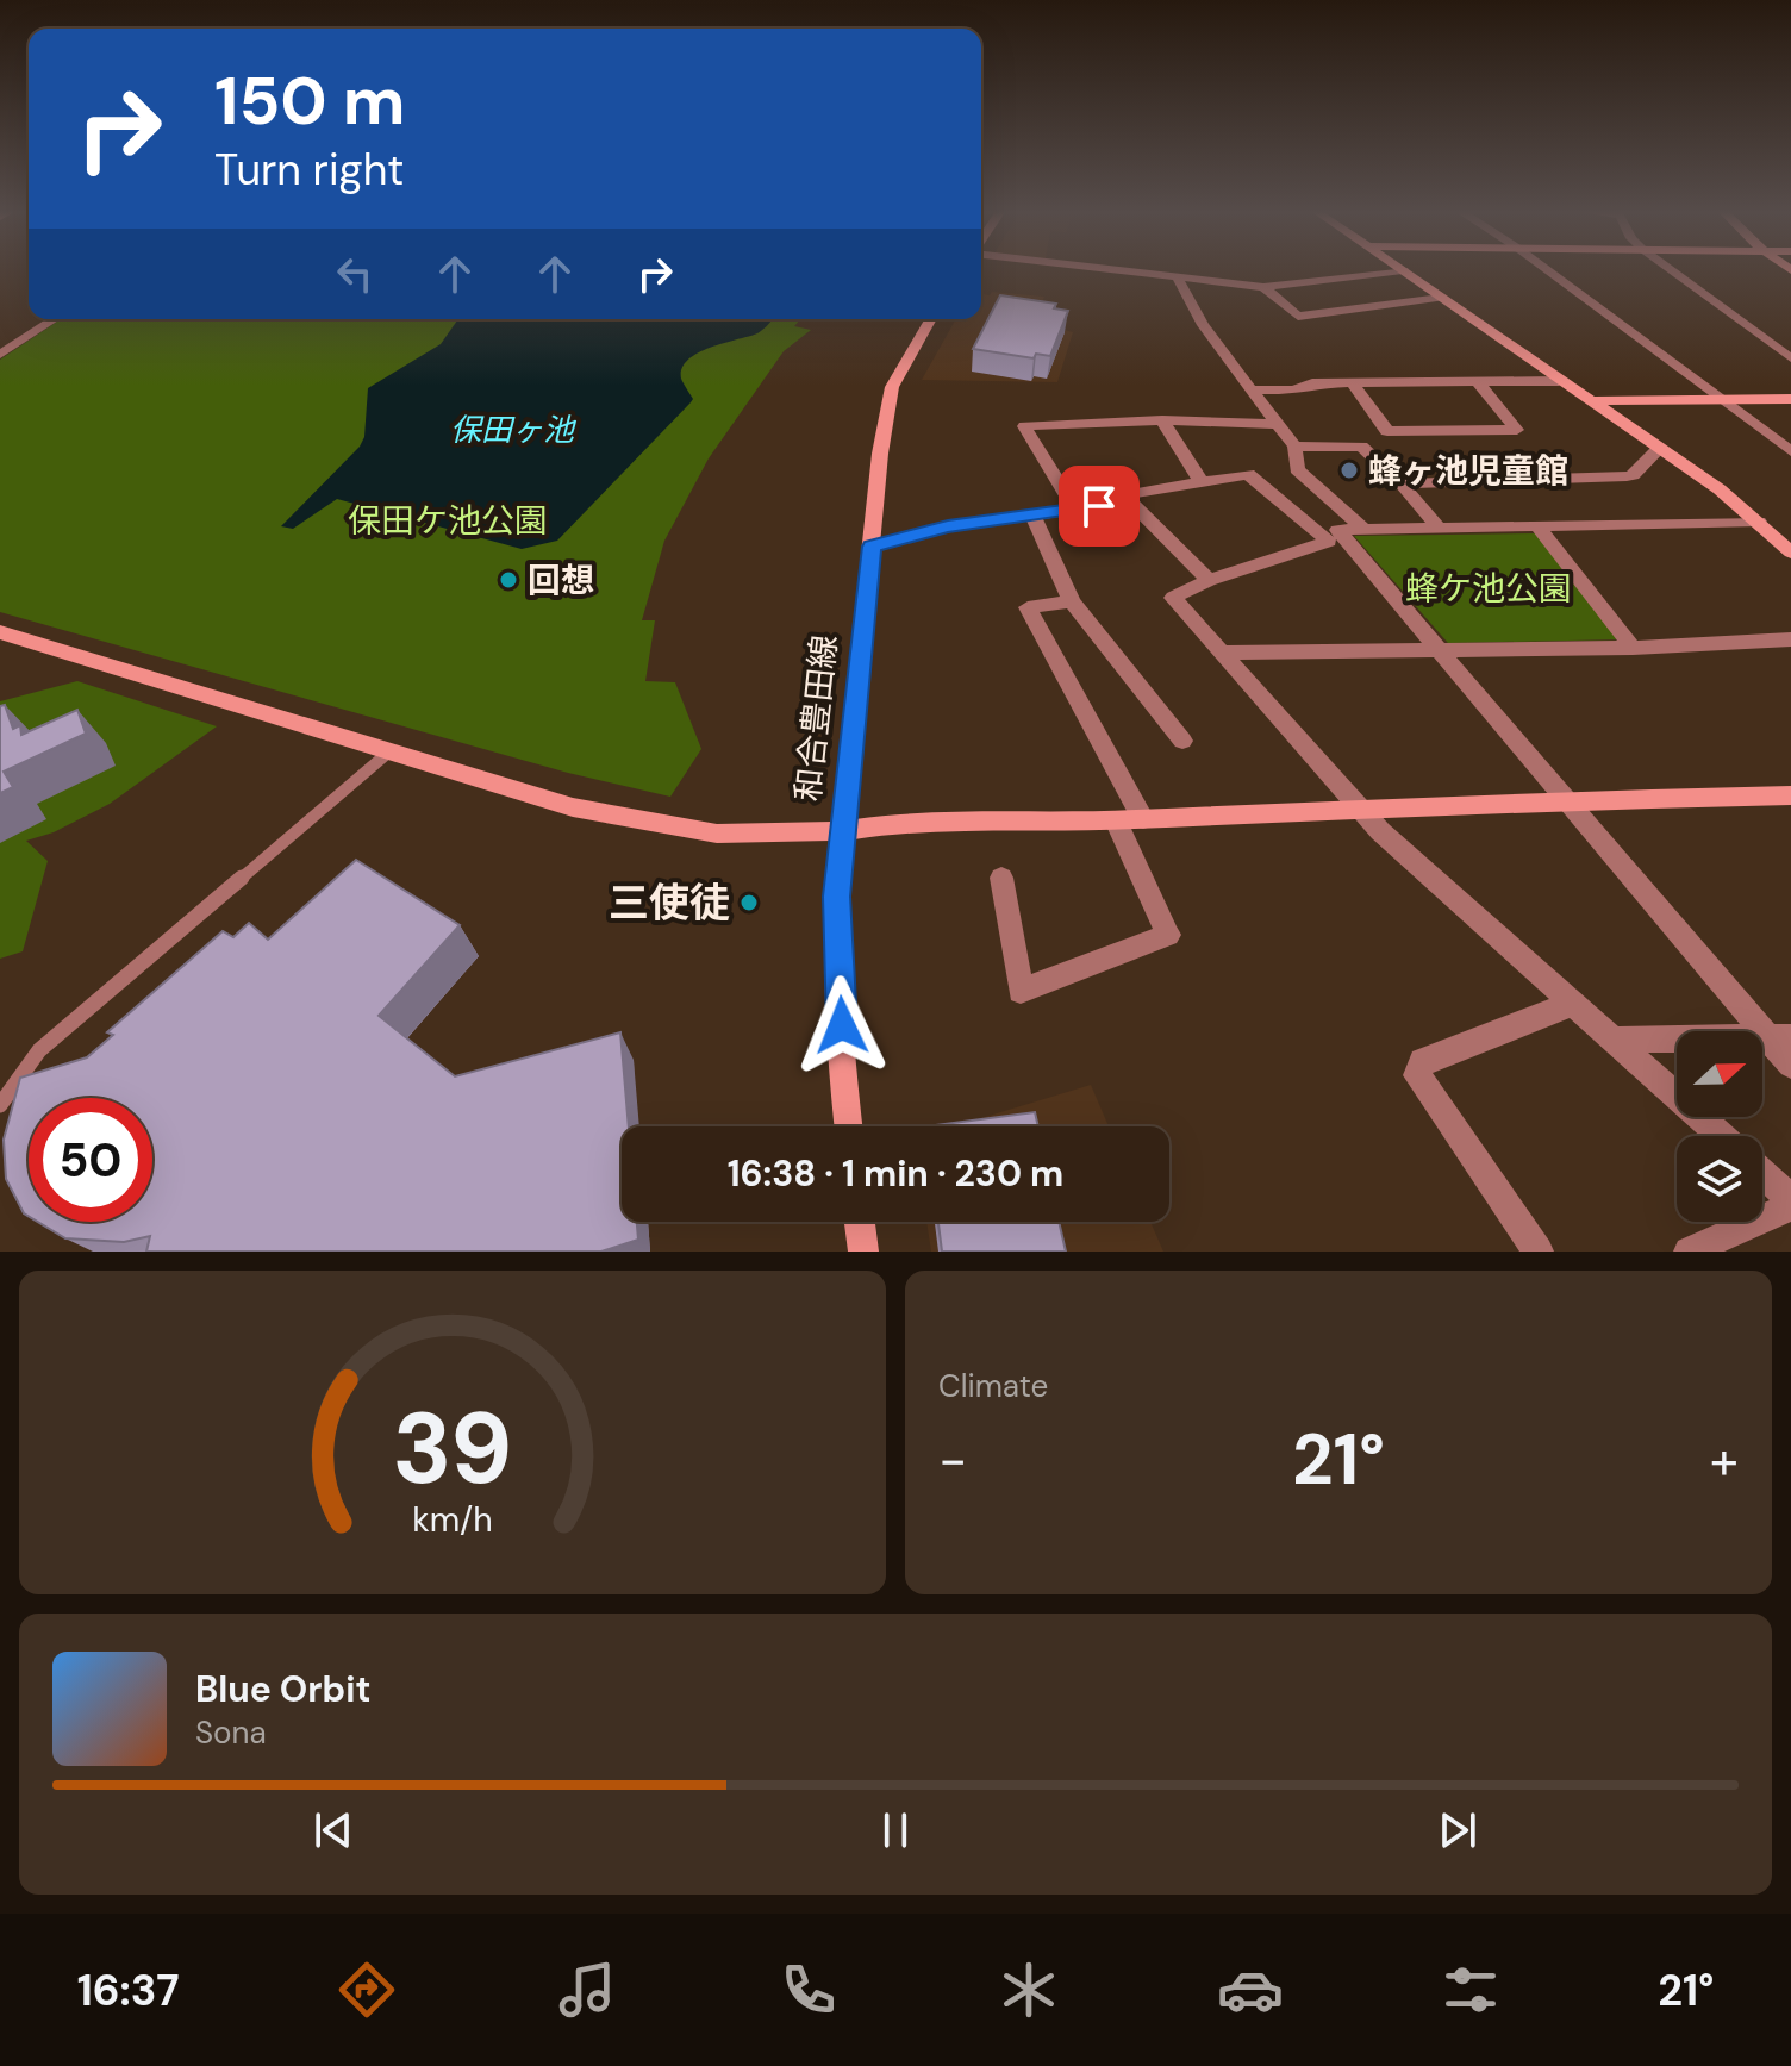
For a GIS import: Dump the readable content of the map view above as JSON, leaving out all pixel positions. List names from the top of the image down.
{
  "streets": {
    "street": ["和合豊田線"]
  },
  "water": ["保田ヶ池"],
  "parks": ["保田ケ池公園", "蜂ケ池公園"],
  "places": ["蜂ヶ池児童館", "回想", "三使徒"],
  "north": "right",
  "page": {
    "turn": ["150 m", "Turn right"],
    "limit": "50",
    "trip": "16:38 · 1 min · 230 m",
    "tile": "Climate",
    "heat": ["−", "21°", "+"],
    "song": ["Blue Orbit", "Sona"],
    "tabs": ["16:37", "21°"],
    "gauge": ["39", "km/h"]
  }
}
